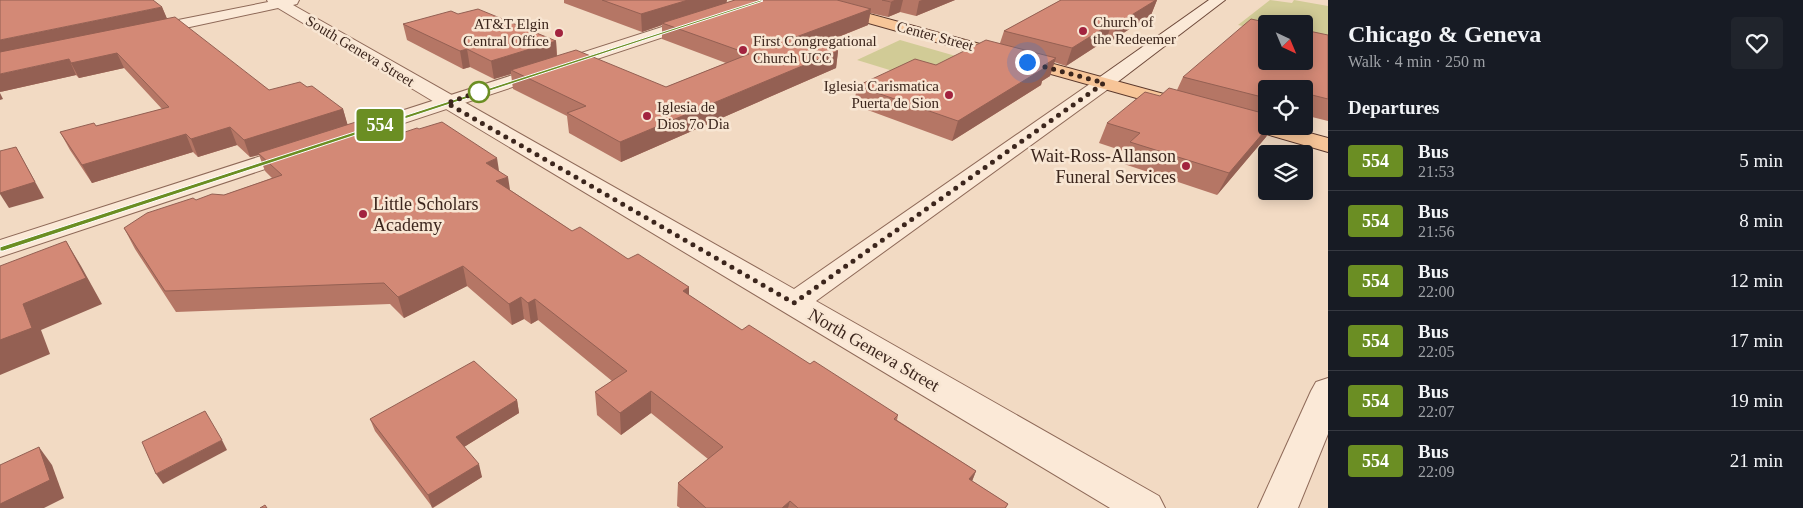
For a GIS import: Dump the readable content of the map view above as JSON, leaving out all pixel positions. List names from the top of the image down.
{
  "streets": {
    "main road": ["Center Street"],
    "street": ["South Geneva Street", "North Geneva Street"]
  },
  "crossings": [
    ["South Geneva Street", "North Geneva Street"]
  ],
  "places": [
    "Church of the Redeemer",
    "AT&T Elgin Central Office",
    "First Congregational Church UCC",
    "Iglesia Carismatica Puerta de Sion",
    "Iglesia de Dios 7o Dia",
    "Wait-Ross-Allanson Funeral Services",
    "Little Scholars Academy"
  ],
  "lines": ["bus line 554"],
  "north": "bottom right",
  "page": {
    "on_map": "554",
    "heading": [
      ["Chicago & Geneva", "Walk · 4 min · 250 m"],
      "Departures"
    ],
    "list": [
      {
        "mark": "554",
        "name": "Bus",
        "note": "21:53",
        "value": "5 min"
      },
      {
        "mark": "554",
        "name": "Bus",
        "note": "21:56",
        "value": "8 min"
      },
      {
        "mark": "554",
        "name": "Bus",
        "note": "22:00",
        "value": "12 min"
      },
      {
        "mark": "554",
        "name": "Bus",
        "note": "22:05",
        "value": "17 min"
      },
      {
        "mark": "554",
        "name": "Bus",
        "note": "22:07",
        "value": "19 min"
      },
      {
        "mark": "554",
        "name": "Bus",
        "note": "22:09",
        "value": "21 min"
      }
    ]
  }
}
